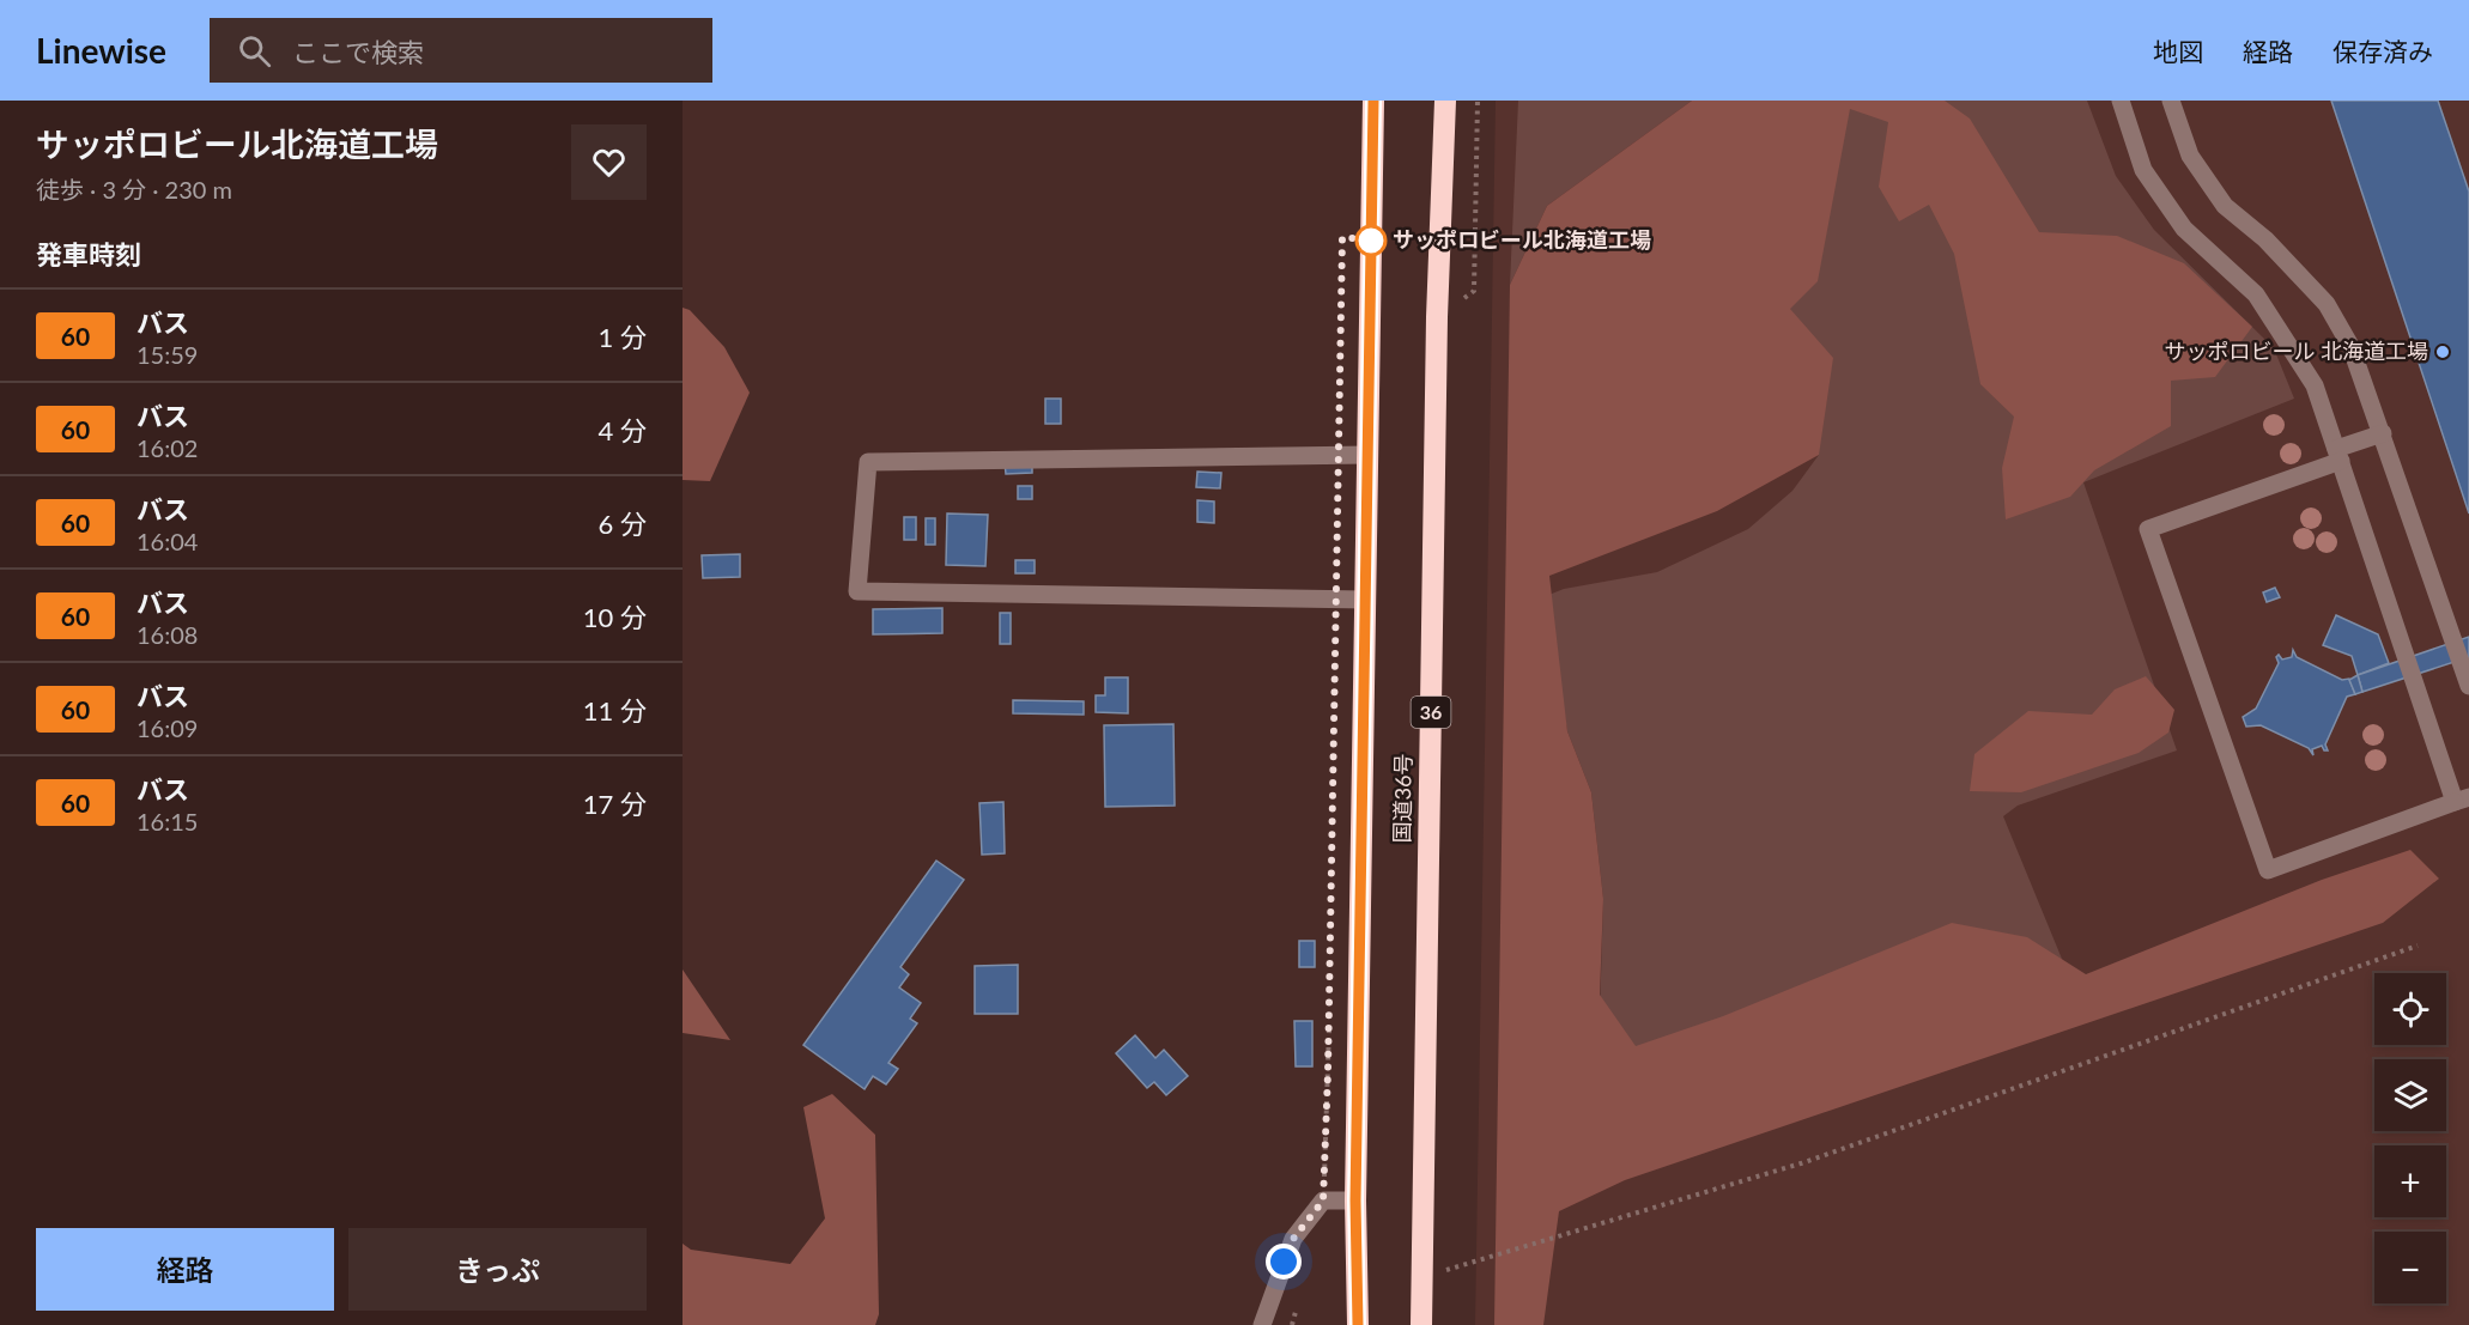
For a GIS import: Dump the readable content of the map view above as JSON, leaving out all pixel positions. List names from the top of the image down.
{
  "streets": {
    "highway": ["36", "国道36号"]
  },
  "places": ["サッポロビール北海道工場", "サッポロビール 北海道工場"],
  "lines": ["bus line 60"],
  "page": {
    "header": "Linewise",
    "search": "ここで検索",
    "nav": ["地図", "経路", "保存済み"],
    "heading": [
      ["サッポロビール北海道工場", "徒歩 · 3 分 · 230 m"],
      "発車時刻"
    ],
    "list": [
      {
        "mark": "60",
        "name": "バス",
        "note": "15:59",
        "value": "1 分"
      },
      {
        "mark": "60",
        "name": "バス",
        "note": "16:02",
        "value": "4 分"
      },
      {
        "mark": "60",
        "name": "バス",
        "note": "16:04",
        "value": "6 分"
      },
      {
        "mark": "60",
        "name": "バス",
        "note": "16:08",
        "value": "10 分"
      },
      {
        "mark": "60",
        "name": "バス",
        "note": "16:09",
        "value": "11 分"
      },
      {
        "mark": "60",
        "name": "バス",
        "note": "16:15",
        "value": "17 分"
      }
    ],
    "map_buttons": ["+", "−"],
    "buttons": ["経路", "きっぷ"]
  }
}
